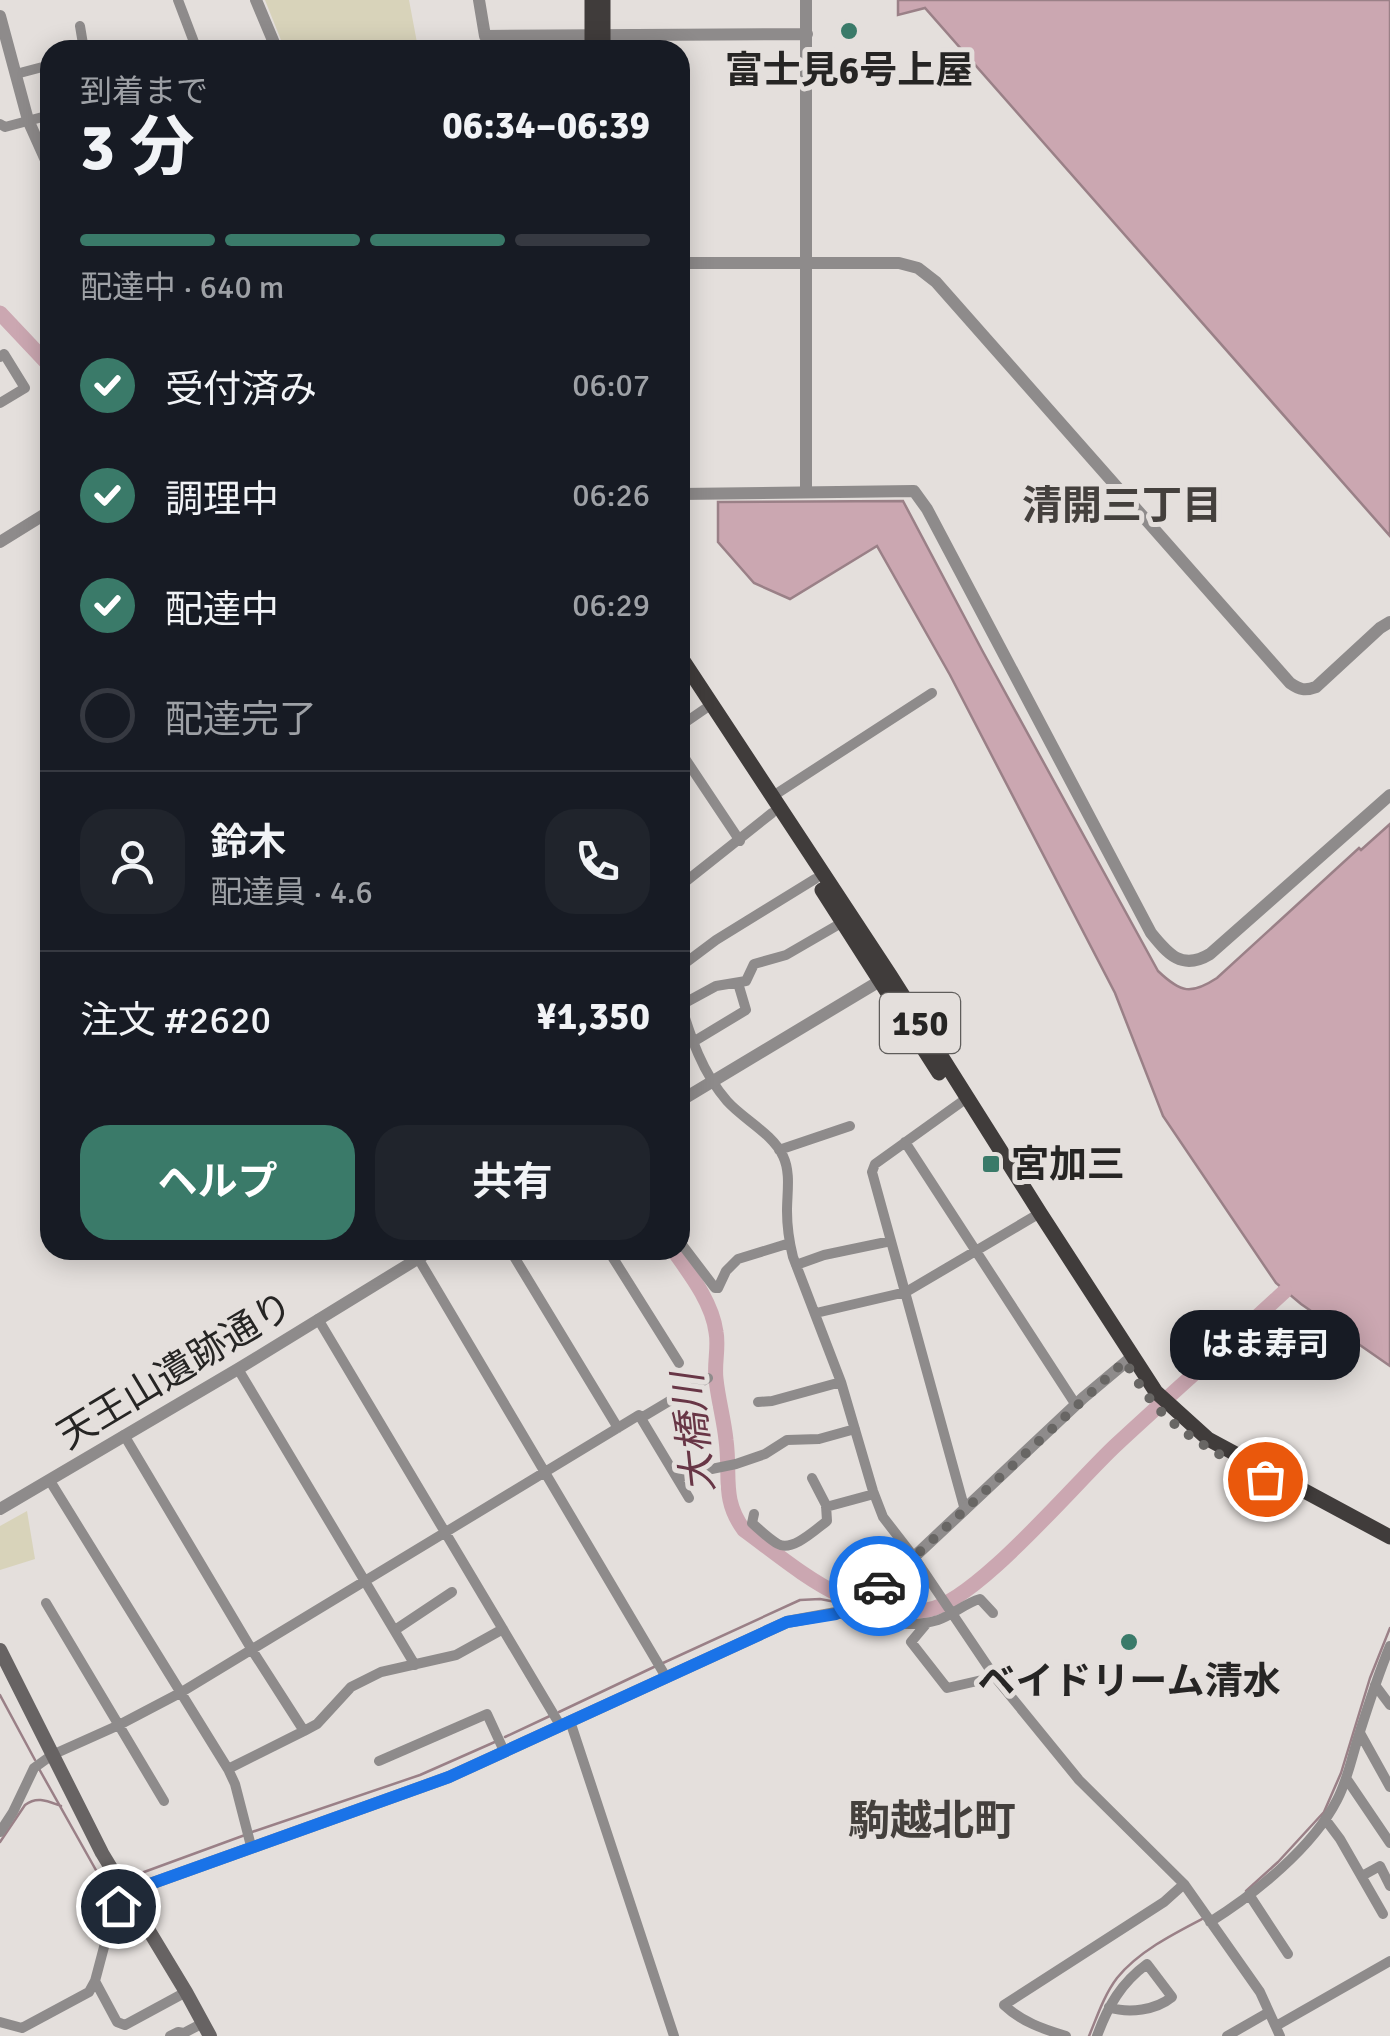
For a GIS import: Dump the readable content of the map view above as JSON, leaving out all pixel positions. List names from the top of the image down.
{
  "streets": {
    "highway": ["150"],
    "street": ["天王山遺跡通り"]
  },
  "districts": ["清開三丁目", "駒越北町"],
  "water": ["大橋川"],
  "places": {
    "other": ["富士見6号上屋", "はま寿司", "ベイドリーム清水"],
    "transit": ["宮加三"]
  },
  "page": {
    "heading": ["3 分", "到着まで", "06:34–06:39"],
    "panel": [
      "鈴木",
      "配達員 · 4.6",
      "注文 #2620",
      "¥1,350"
    ],
    "bar": "配達中 · 640 m",
    "list": [
      ["受付済み", "06:07"],
      ["調理中", "06:26"],
      ["配達中", "06:29"],
      "配達完了"
    ],
    "buttons": ["ヘルプ", "共有"],
    "bubble": "はま寿司"
  }
}
